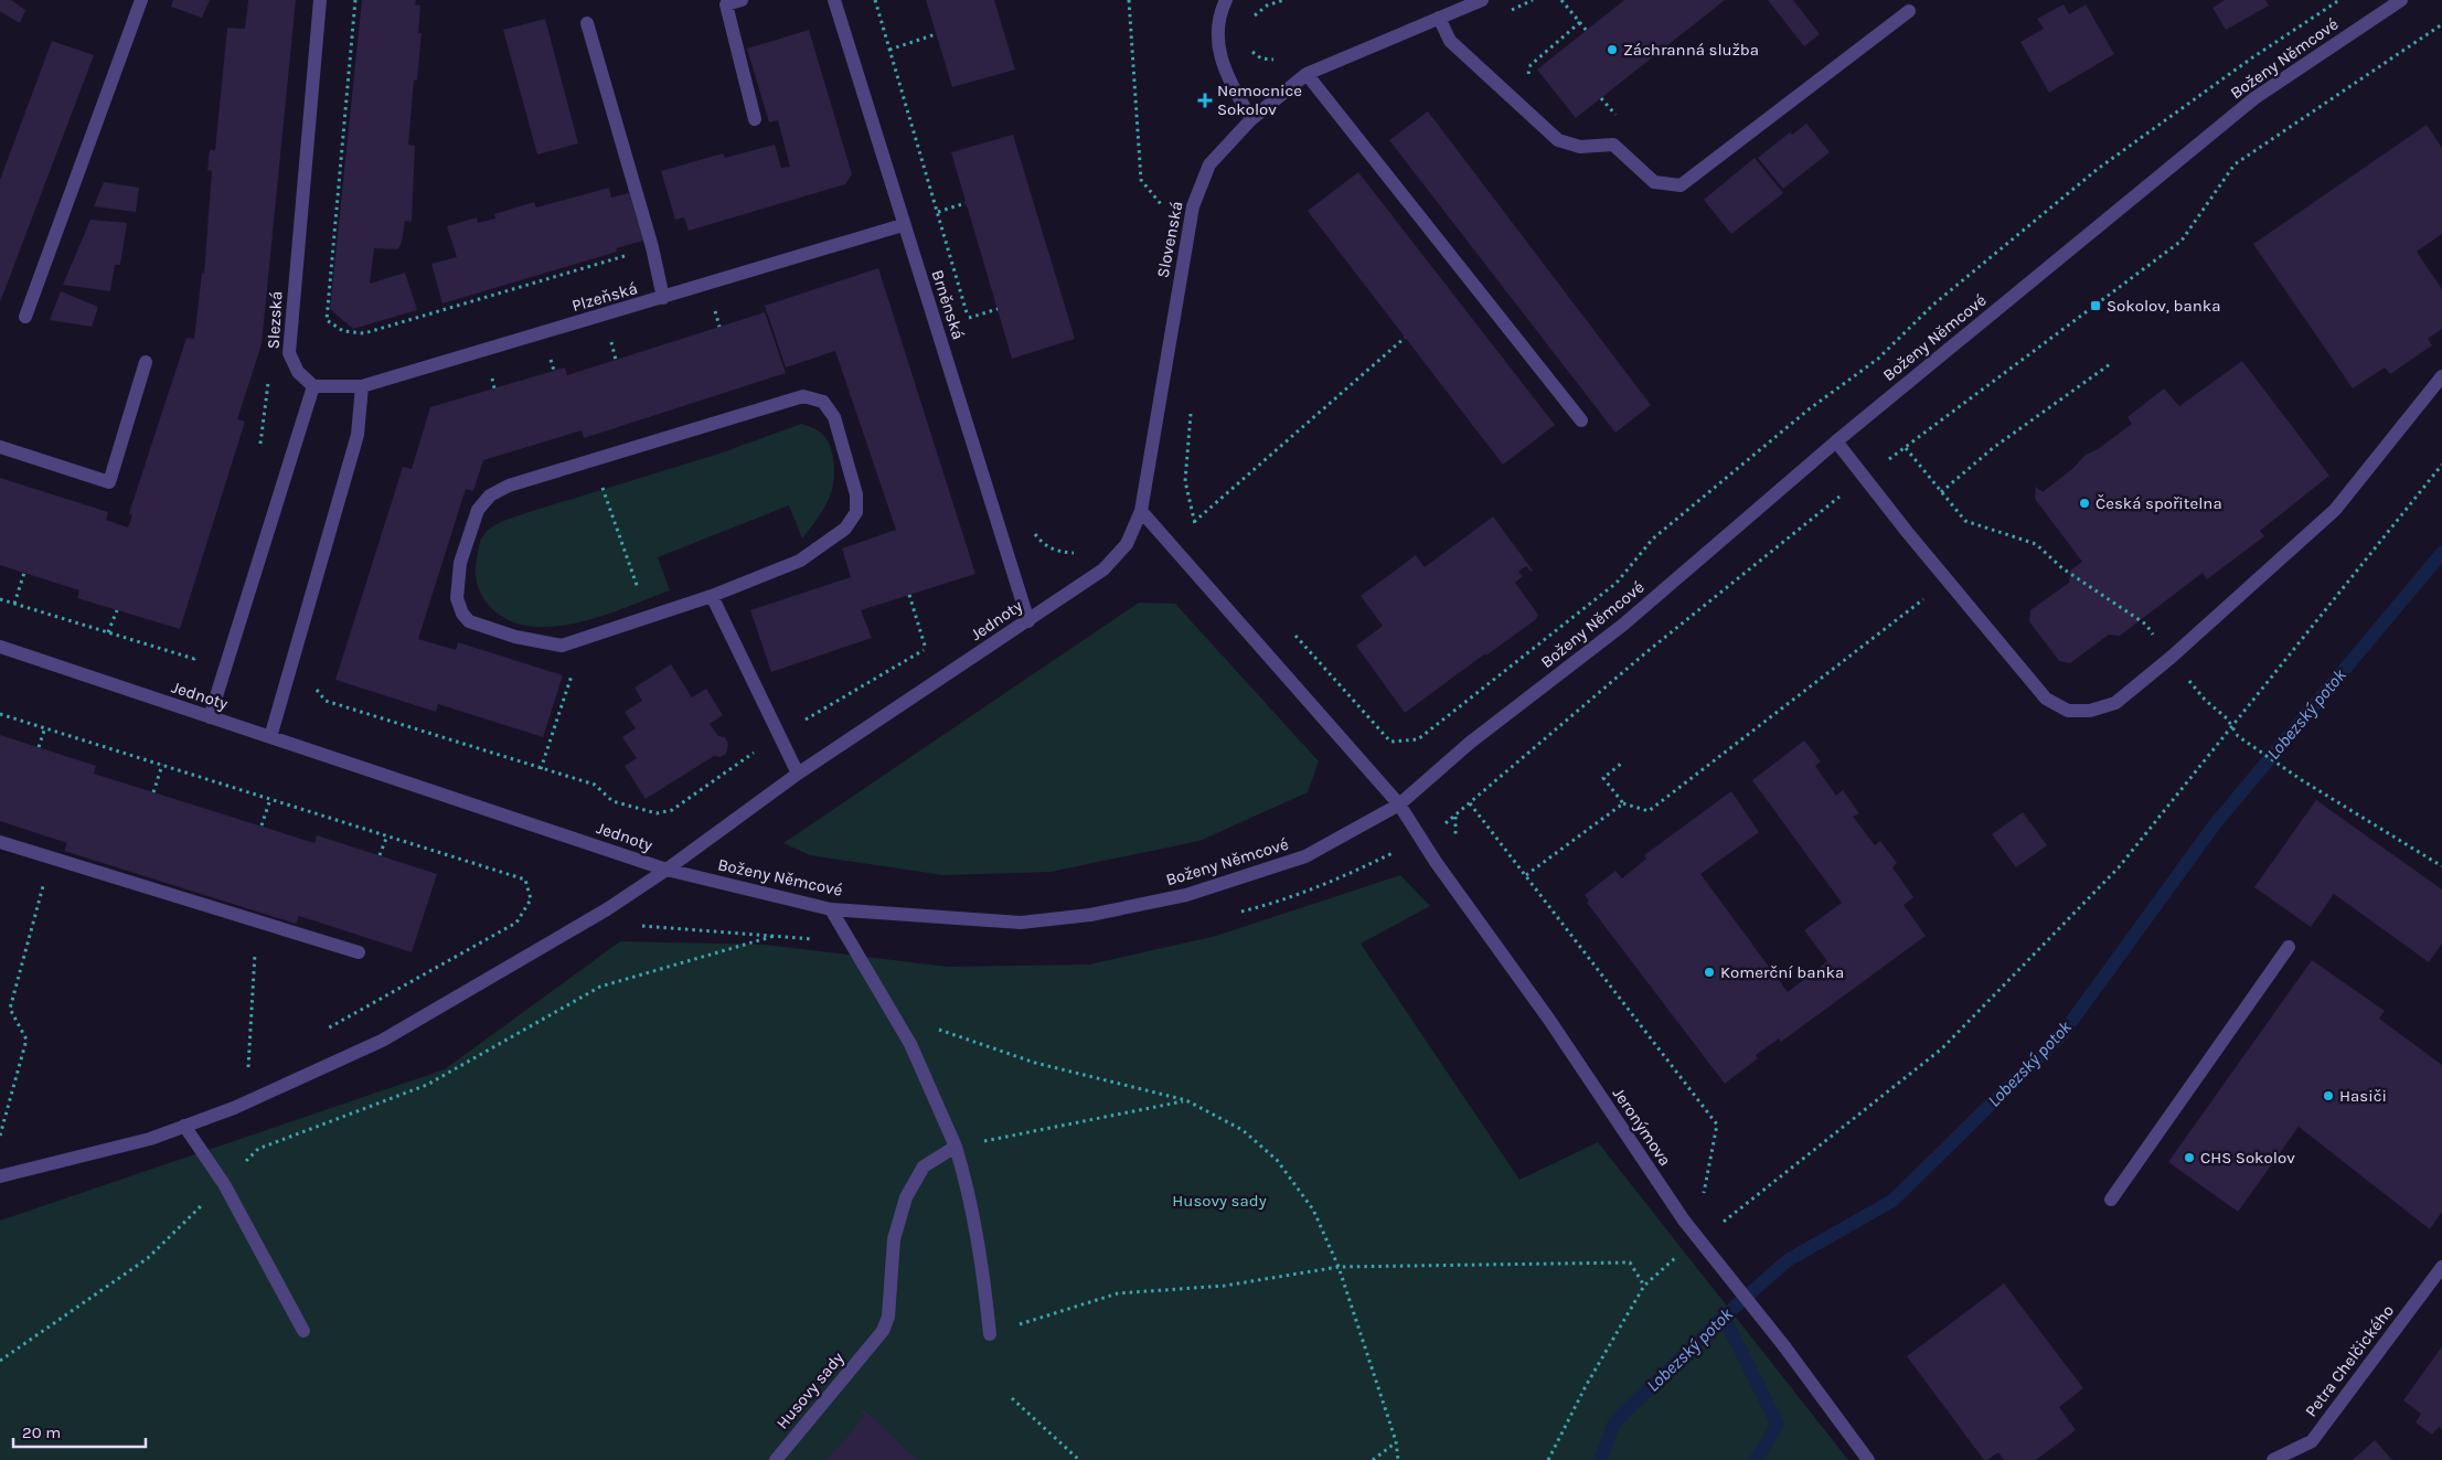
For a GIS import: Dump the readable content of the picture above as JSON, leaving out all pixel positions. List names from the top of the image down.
{
  "streets": {
    "street": [
      "Boženy Němcové",
      "Slovenská",
      "Plzeňská",
      "Brněnská",
      "Slezská",
      "Jednoty",
      "Jeronýmova",
      "Petra Chelčického",
      "Husovy sady"
    ]
  },
  "crossings": [
    ["Boženy Němcové", "Jednoty"],
    ["Boženy Němcové", "Jeronýmova"],
    ["Slovenská", "Jednoty"],
    ["Slovenská", "Jeronýmova"],
    ["Plzeňská", "Brněnská"],
    ["Plzeňská", "Slezská"],
    ["Brněnská", "Jednoty"],
    ["Jednoty", "Jeronýmova"]
  ],
  "water": ["Lobezský potok"],
  "parks": ["Husovy sady"],
  "places": {
    "other": [
      "Záchranná služba",
      "Česká spořitelna",
      "Komerční banka",
      "Hasiči",
      "CHS Sokolov"
    ],
    "health": ["Nemocnice Sokolov"],
    "transit": ["Sokolov, banka"]
  },
  "scale_bar": "20 m"
}
